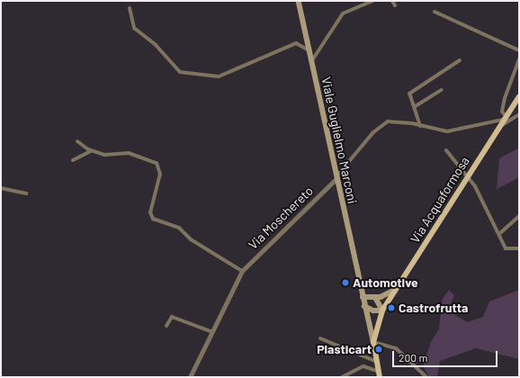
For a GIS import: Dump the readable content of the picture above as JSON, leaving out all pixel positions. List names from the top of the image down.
{
  "streets": {
    "main road": ["Viale Guglielmo Marconi", "Via Acquaformosa"],
    "street": ["Via Moschereto"]
  },
  "crossings": [
    ["Viale Guglielmo Marconi", "Via Acquaformosa"],
    ["Viale Guglielmo Marconi", "Via Moschereto"]
  ],
  "places": ["Automotive", "Castrofrutta", "Plasticart"],
  "scale_bar": "200 m"
}
